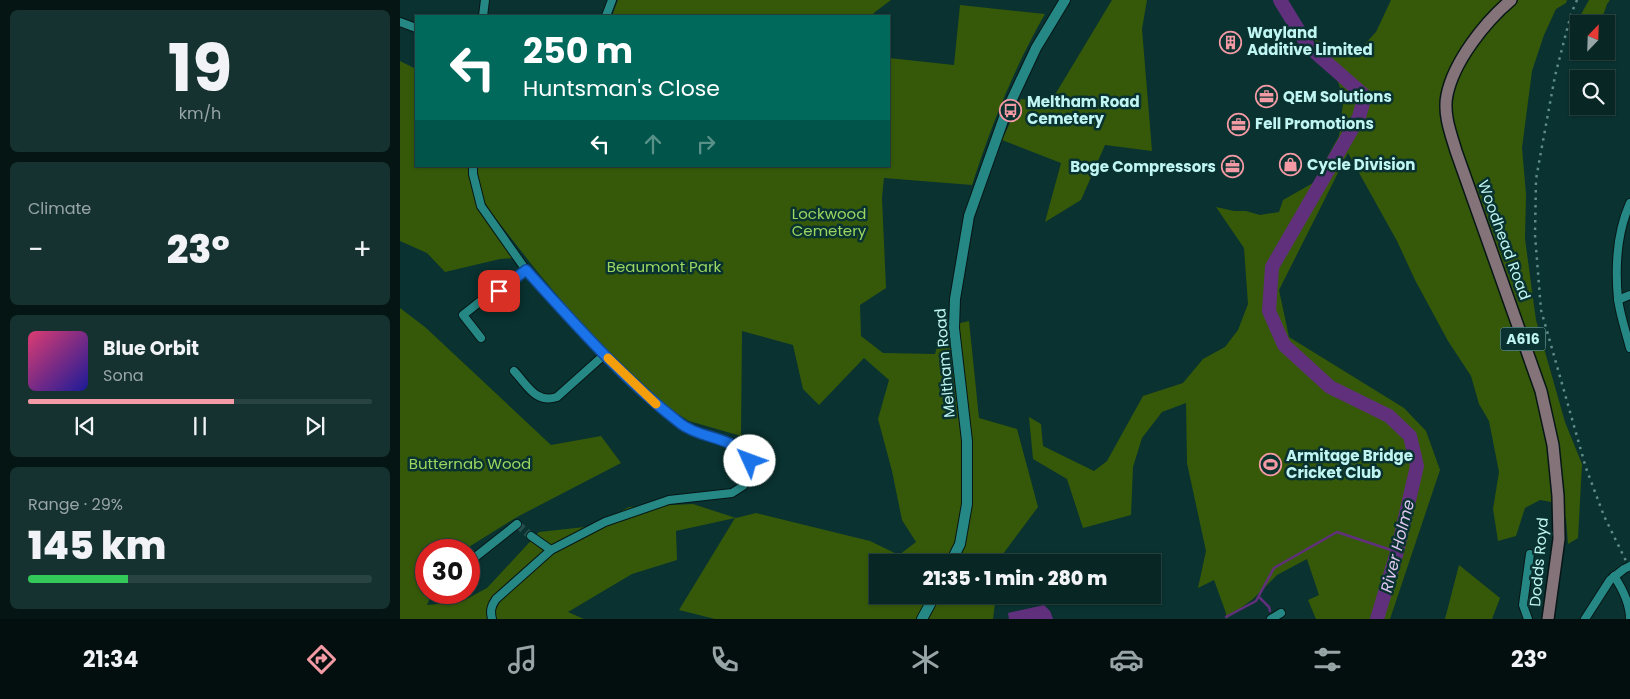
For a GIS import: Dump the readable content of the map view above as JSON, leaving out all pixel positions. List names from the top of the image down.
{
  "streets": {
    "main road": [
      "Woodhead Road",
      "A616",
      "Meltham Road",
      "Dodds Royd"
    ]
  },
  "crossings": [
    ["Woodhead Road", "Dodds Royd"]
  ],
  "water": ["River Holme"],
  "parks": ["Lockwood Cemetery", "Beaumont Park", "Butternab Wood"],
  "places": {
    "building": ["Wayland Additive Limited"],
    "office": ["QEM Solutions", "Fell Promotions", "Boge Compressors"],
    "bus stop": ["Meltham Road Cemetery"],
    "shop": ["Cycle Division"],
    "sports": ["Armitage Bridge Cricket Club"]
  },
  "north": "top right",
  "page": {
    "tile": [
      ["19", "km/h"],
      "Climate",
      ["Range · 29%", "145 km"]
    ],
    "turn": ["250 m", "Huntsman's Close"],
    "heat": ["−", "23°", "+"],
    "song": ["Blue Orbit", "Sona"],
    "limit": "30",
    "trip": "21:35 · 1 min · 280 m",
    "tabs": ["21:34", "23°"]
  }
}
